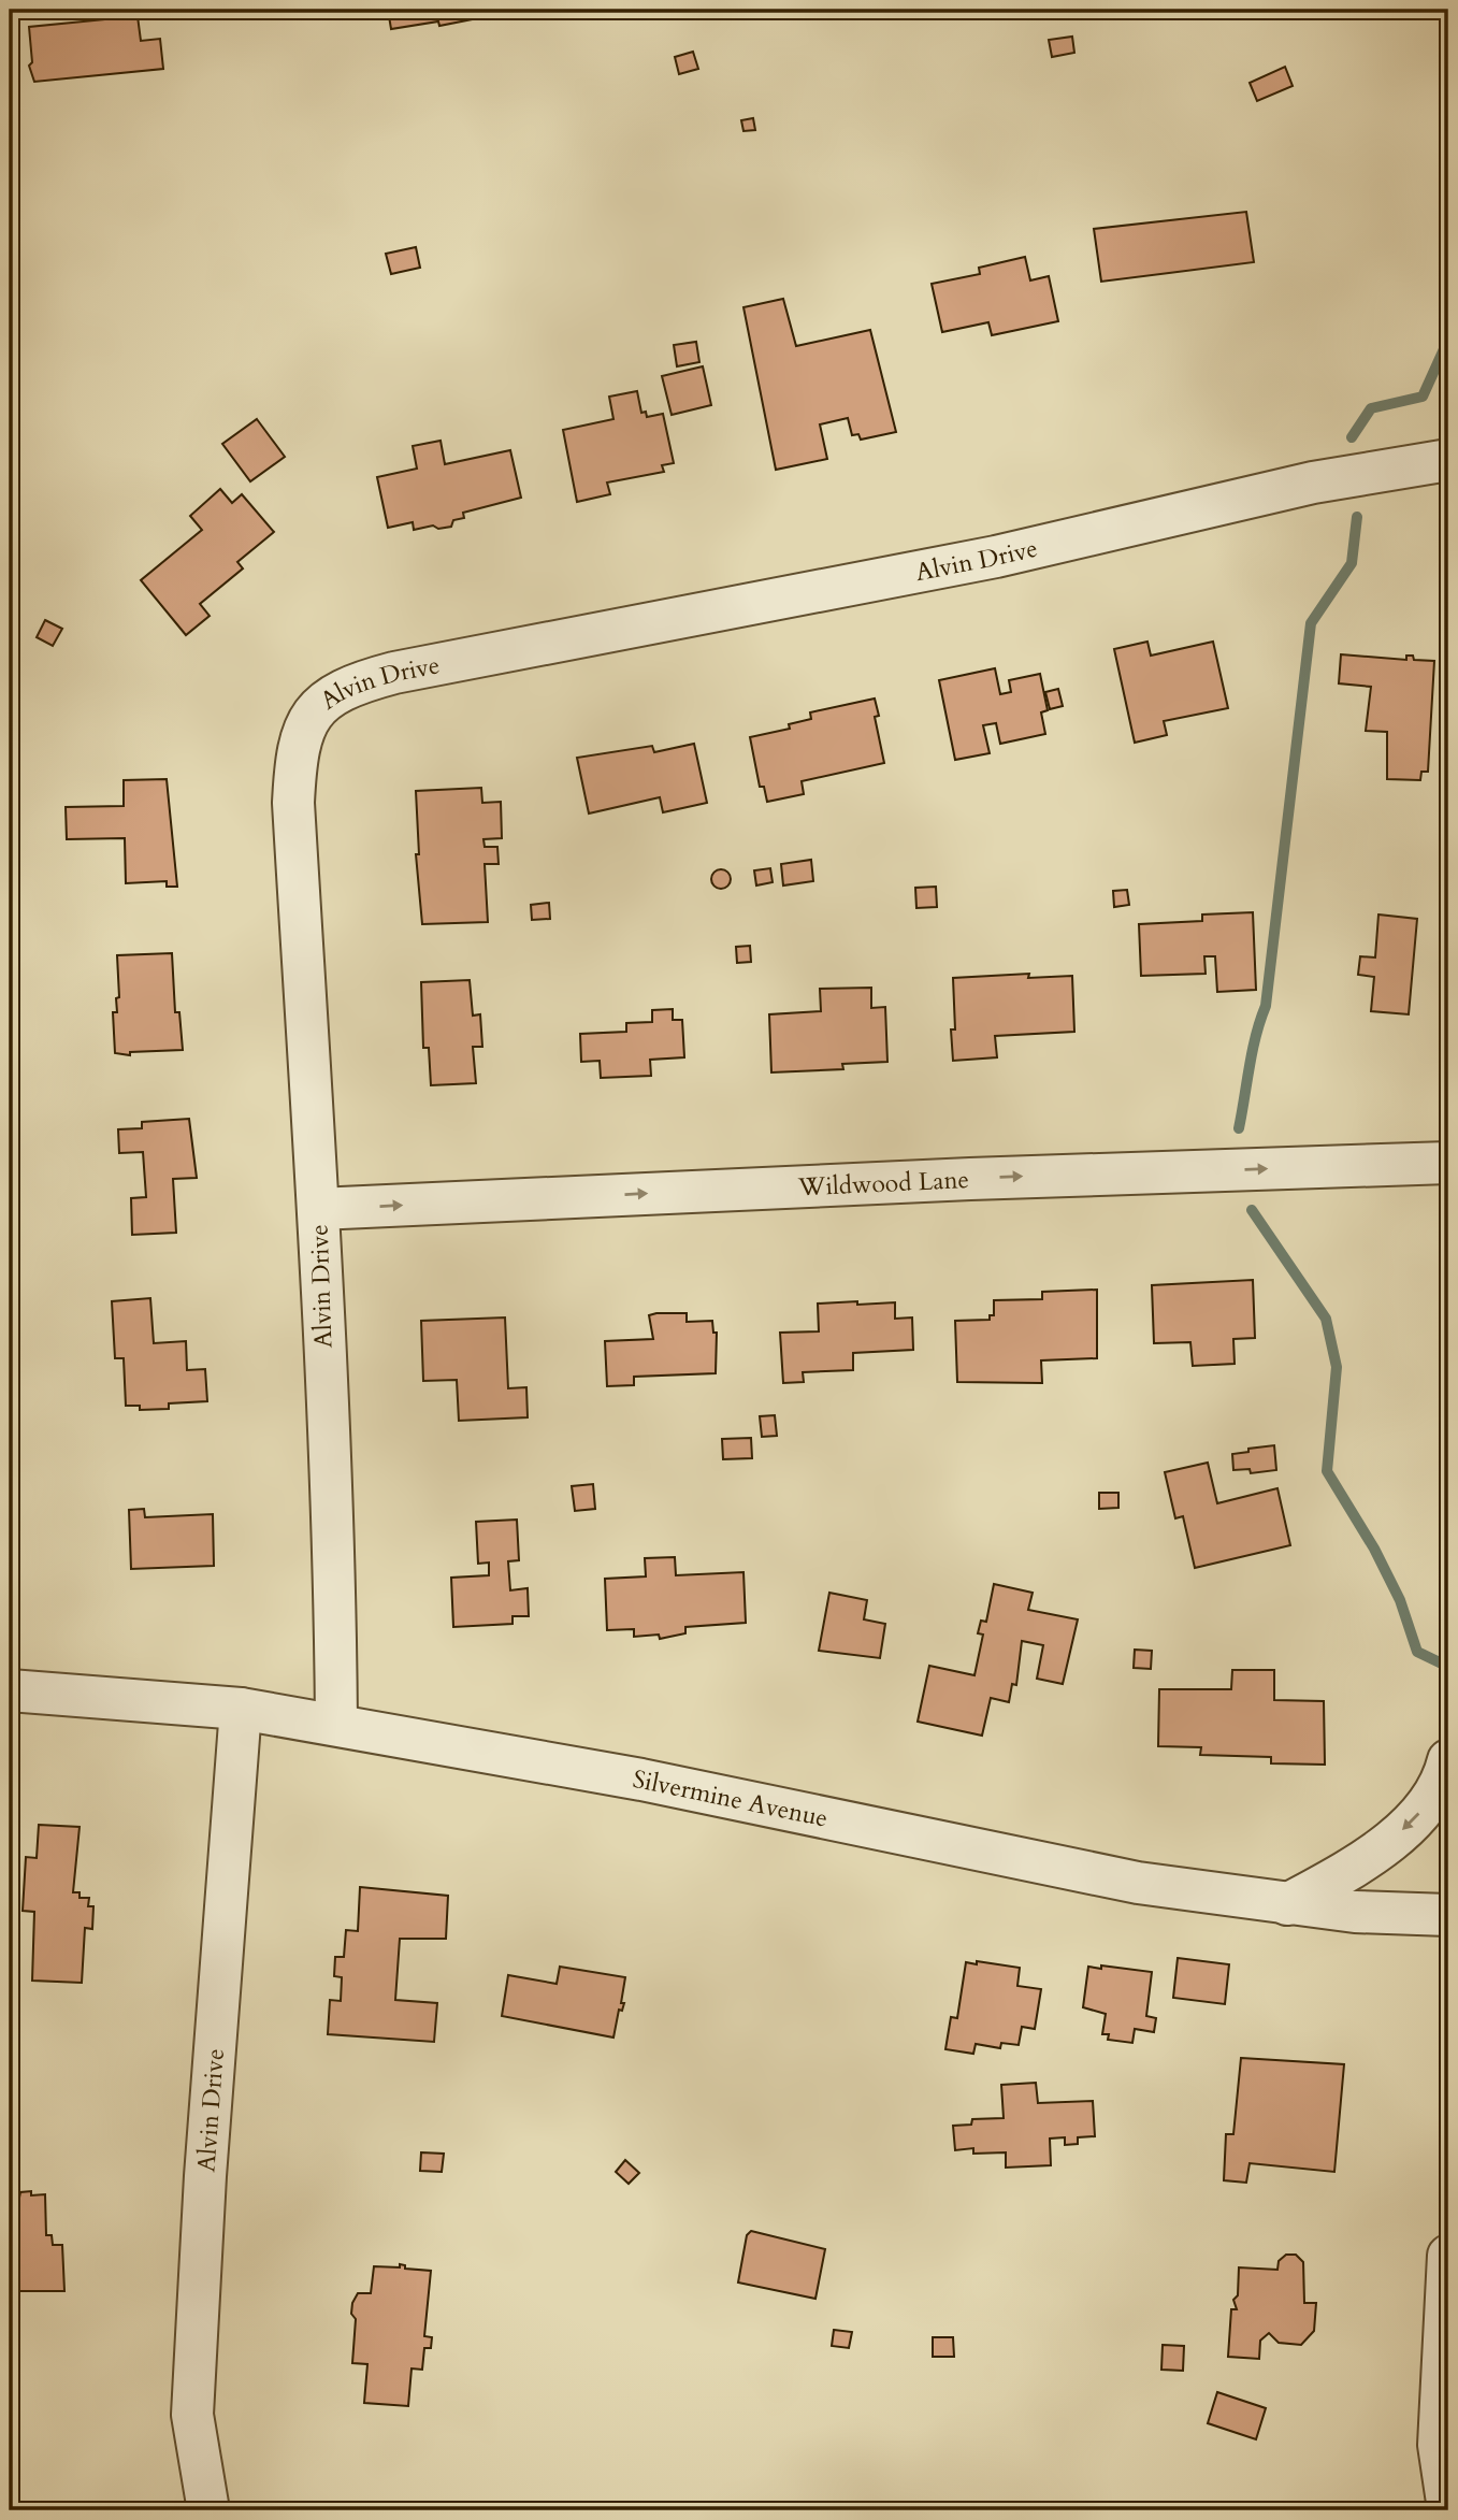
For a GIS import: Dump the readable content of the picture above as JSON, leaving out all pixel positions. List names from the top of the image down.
{
  "streets": {
    "street": ["Alvin Drive", "Wildwood Lane", "Silvermine Avenue"]
  },
  "crossings": [
    ["Alvin Drive", "Wildwood Lane"],
    ["Alvin Drive", "Silvermine Avenue"]
  ],
  "one_way": ["Wildwood Lane"]
}
